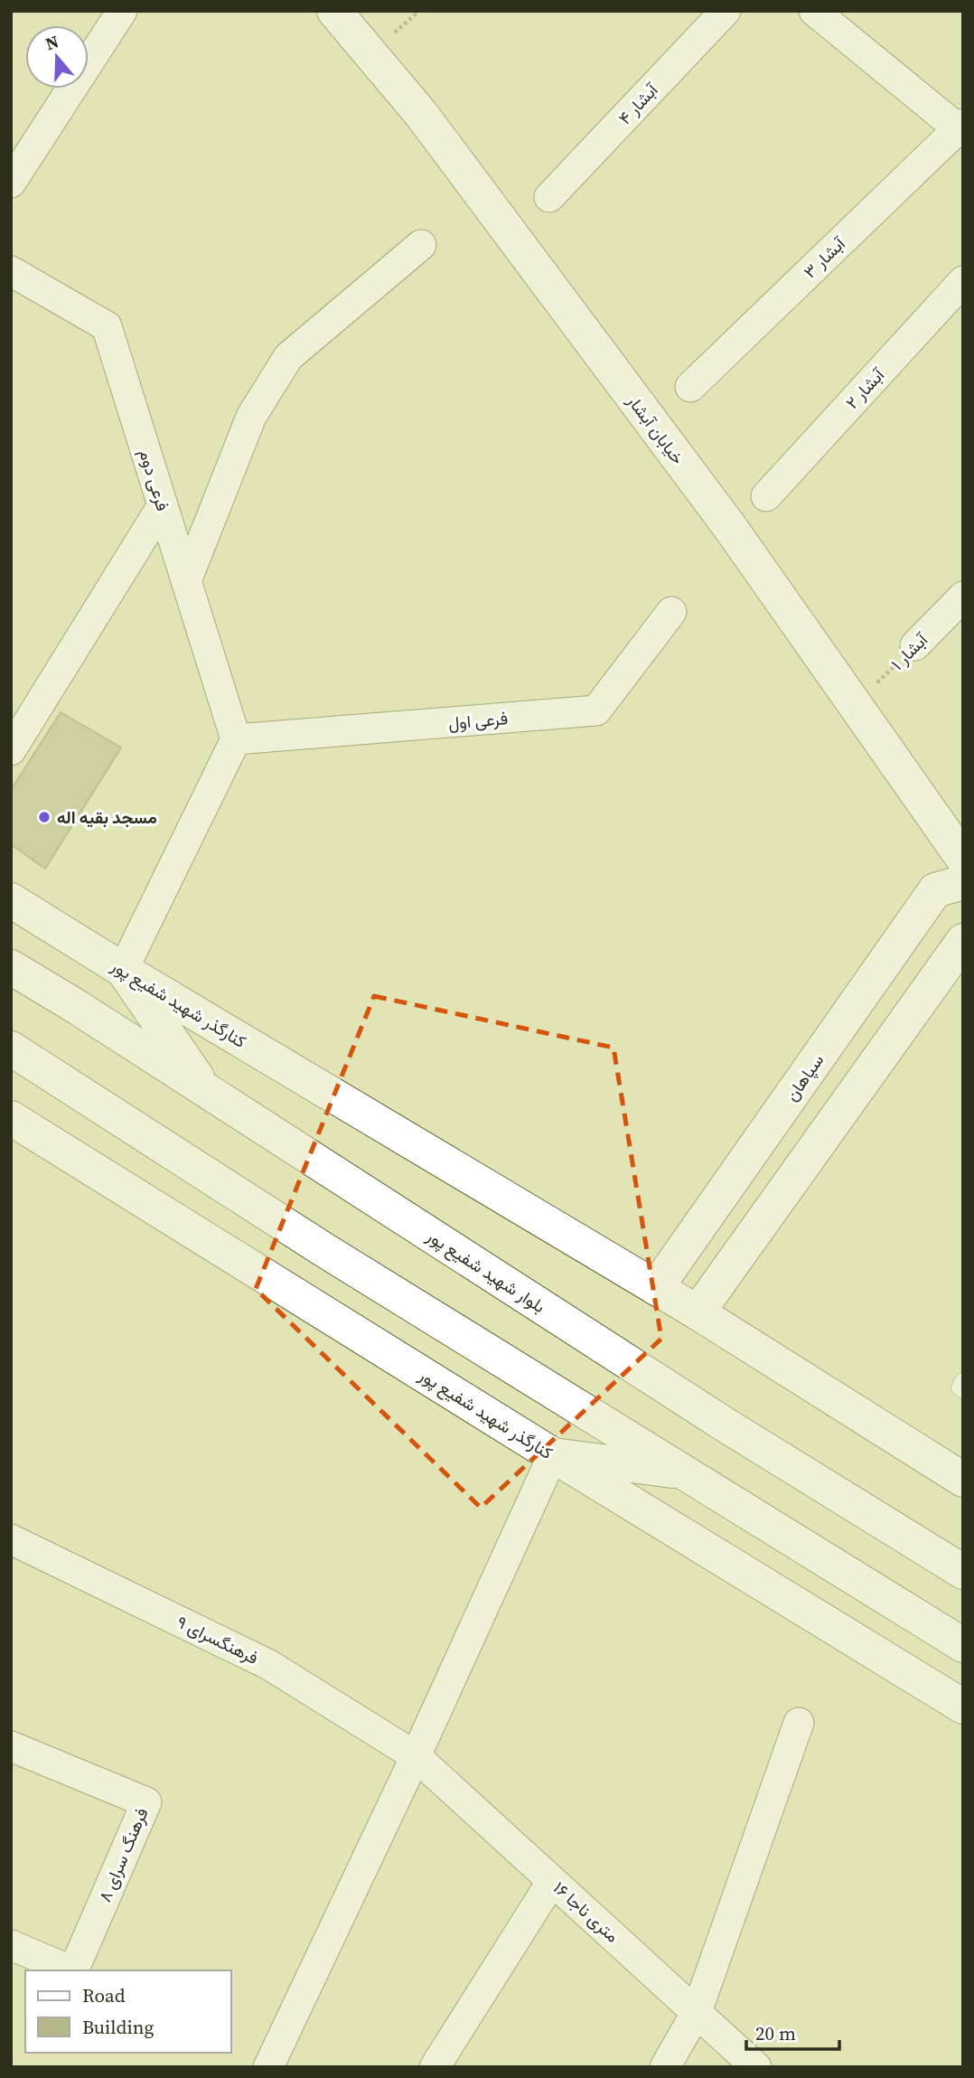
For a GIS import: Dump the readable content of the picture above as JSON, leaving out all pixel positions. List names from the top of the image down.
{
  "streets": {
    "main road": [
      "خیابان آبشار",
      "کنارگذر شهید شفیع پور",
      "سپاهان",
      "بلوار شهید شفیع پور"
    ],
    "street": [
      "آبشار ۴",
      "آبشار ۳",
      "آبشار ۲",
      "فرعی دوم",
      "آبشار ۱",
      "فرعی اول",
      "فرهنگسرای ۹",
      "فرهنگ سرای ۸",
      "۱۶ متری ناجا"
    ]
  },
  "crossings": [
    ["خیابان آبشار", "آبشار ۱"],
    ["فرعی دوم", "فرعی اول"],
    ["کنارگذر شهید شفیع پور", "سپاهان"],
    ["فرهنگسرای ۹", "۱۶ متری ناجا"]
  ],
  "places": ["مسجد بقیه اله"],
  "legend": ["Road", "Building"],
  "scale_bar": "20 m",
  "north": "top"
}
